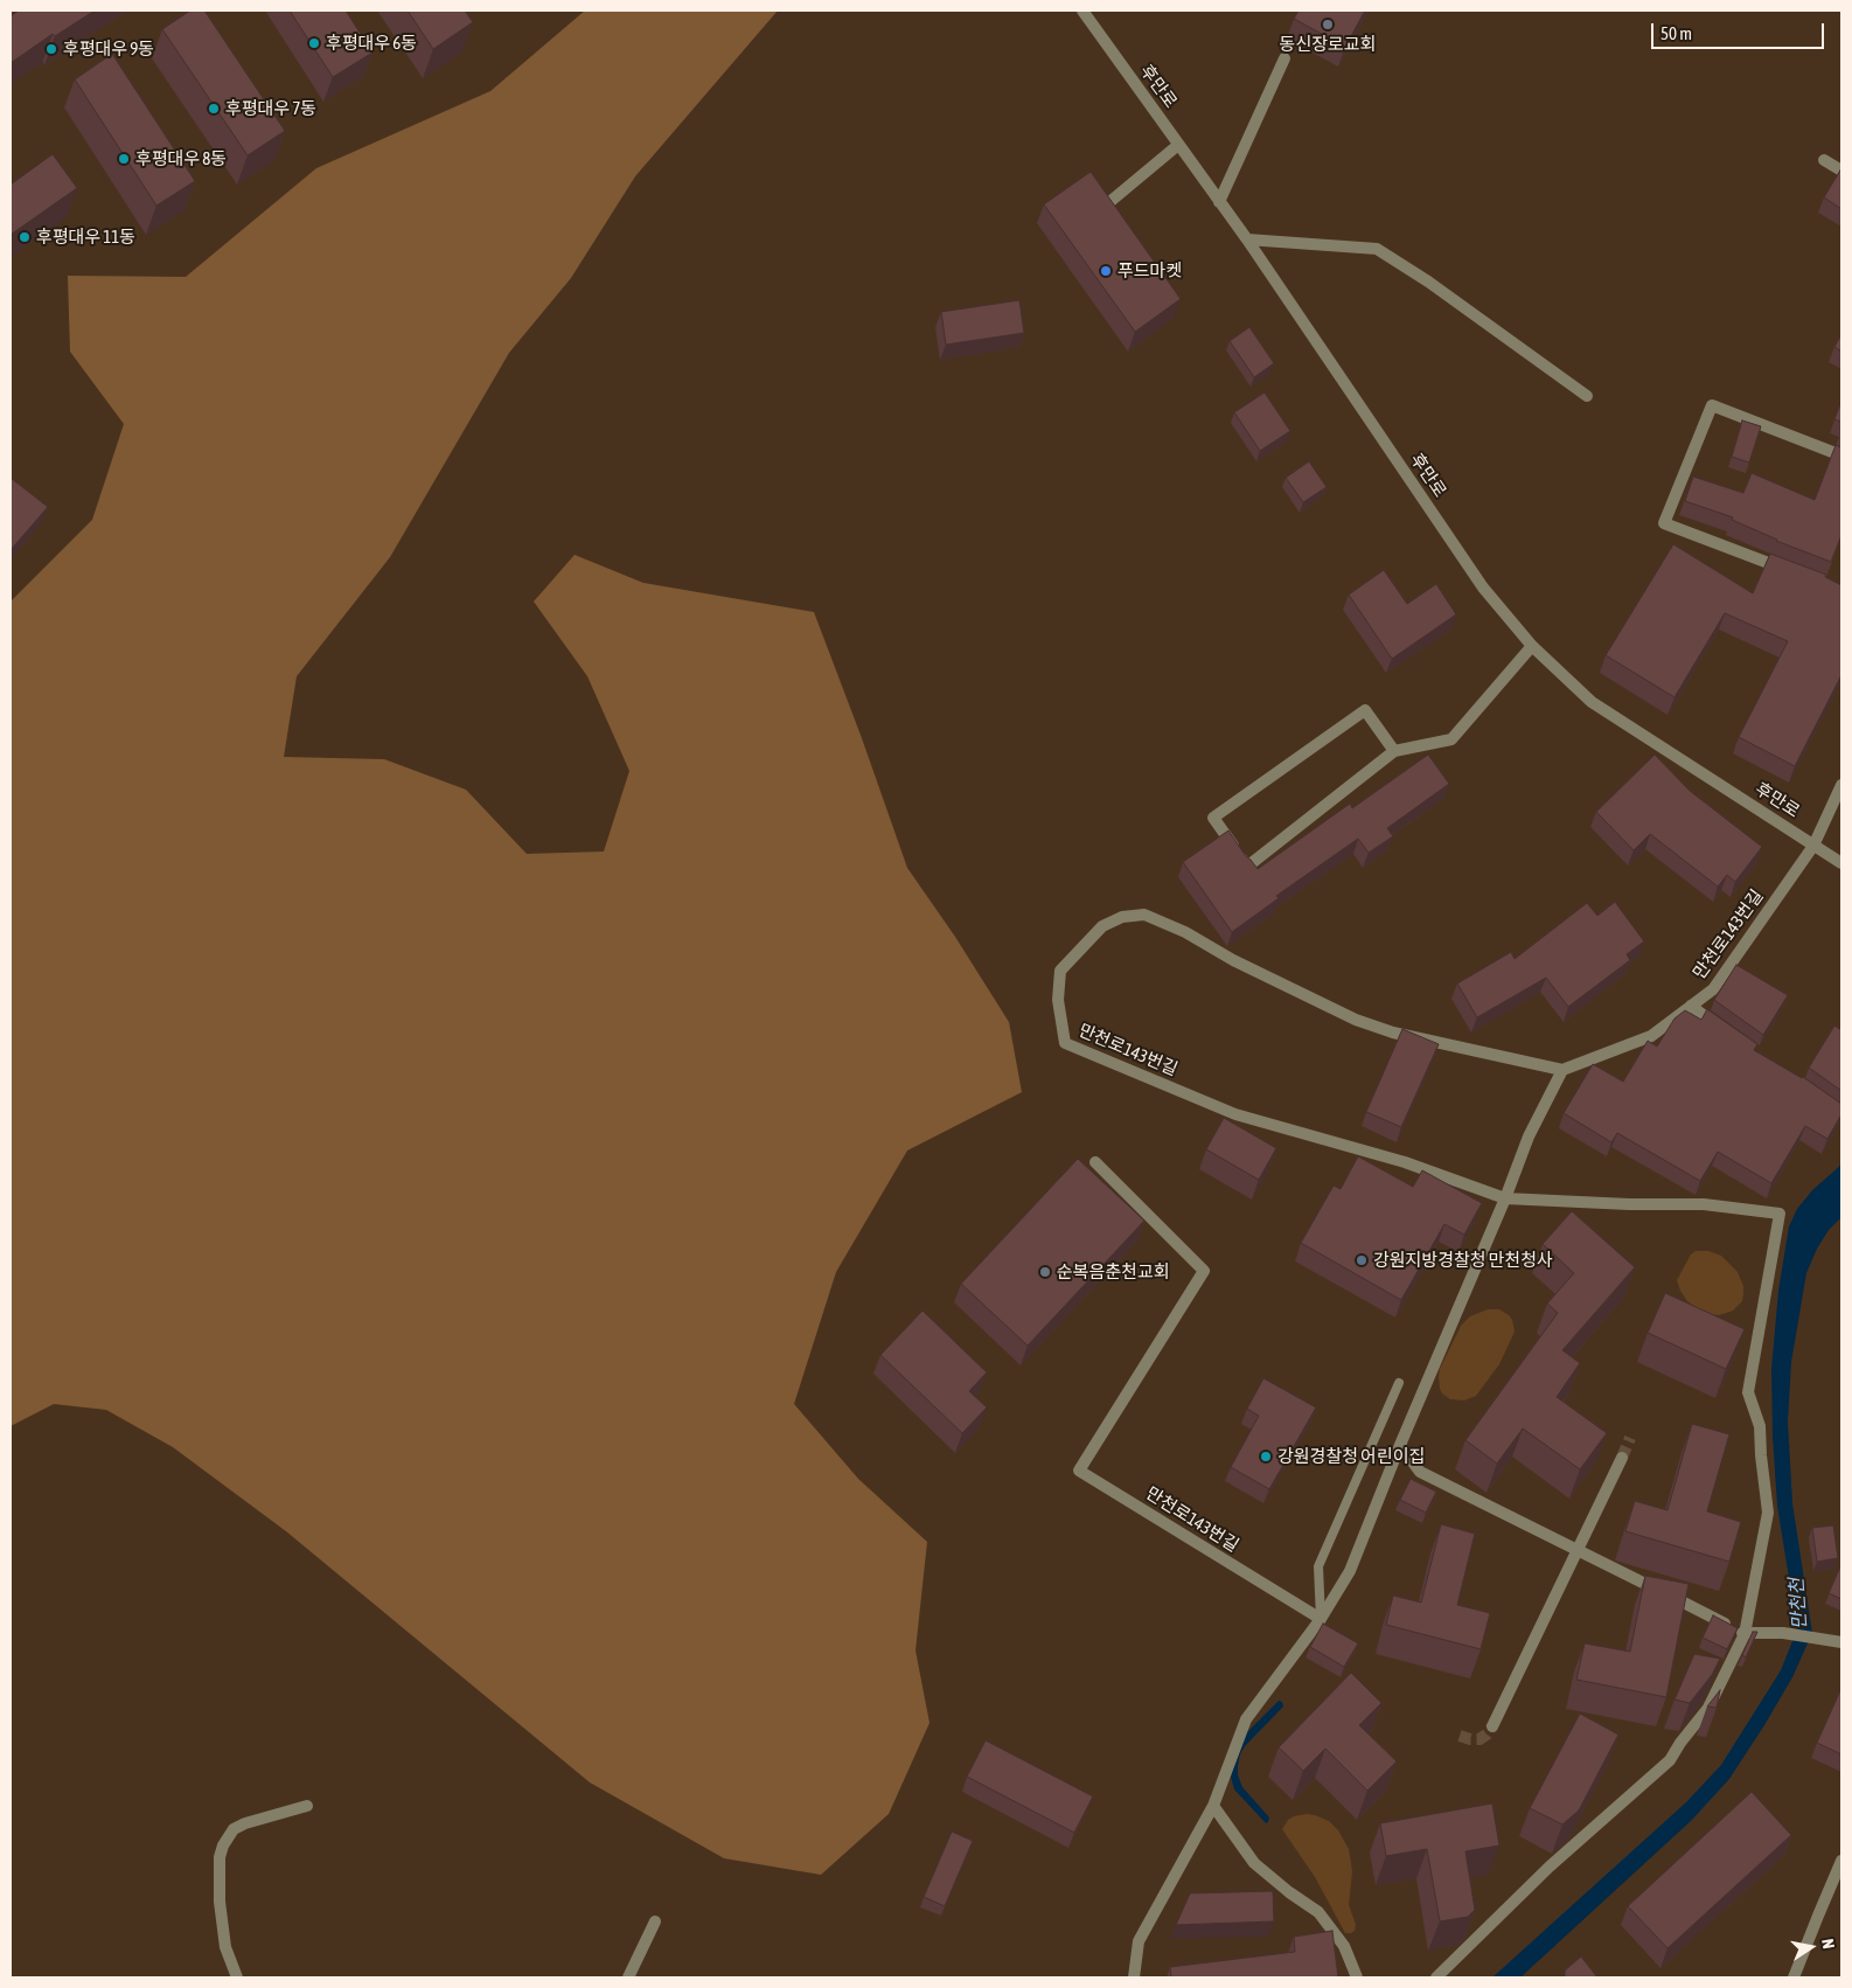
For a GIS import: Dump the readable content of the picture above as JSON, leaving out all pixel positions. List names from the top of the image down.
{
  "streets": {
    "street": ["후만로", "만천로143번길"]
  },
  "crossings": [
    ["후만로", "만천로143번길"]
  ],
  "water": ["만천천"],
  "places": [
    "동신장로교회",
    "후평대우 6동",
    "후평대우 9동",
    "후평대우 7동",
    "후평대우 8동",
    "후평대우 11동",
    "푸드마켓",
    "강원지방경찰청 만천청사",
    "순복음춘천교회",
    "강원경찰청 어린이집"
  ],
  "scale_bar": "50 m",
  "north": "right"
}
